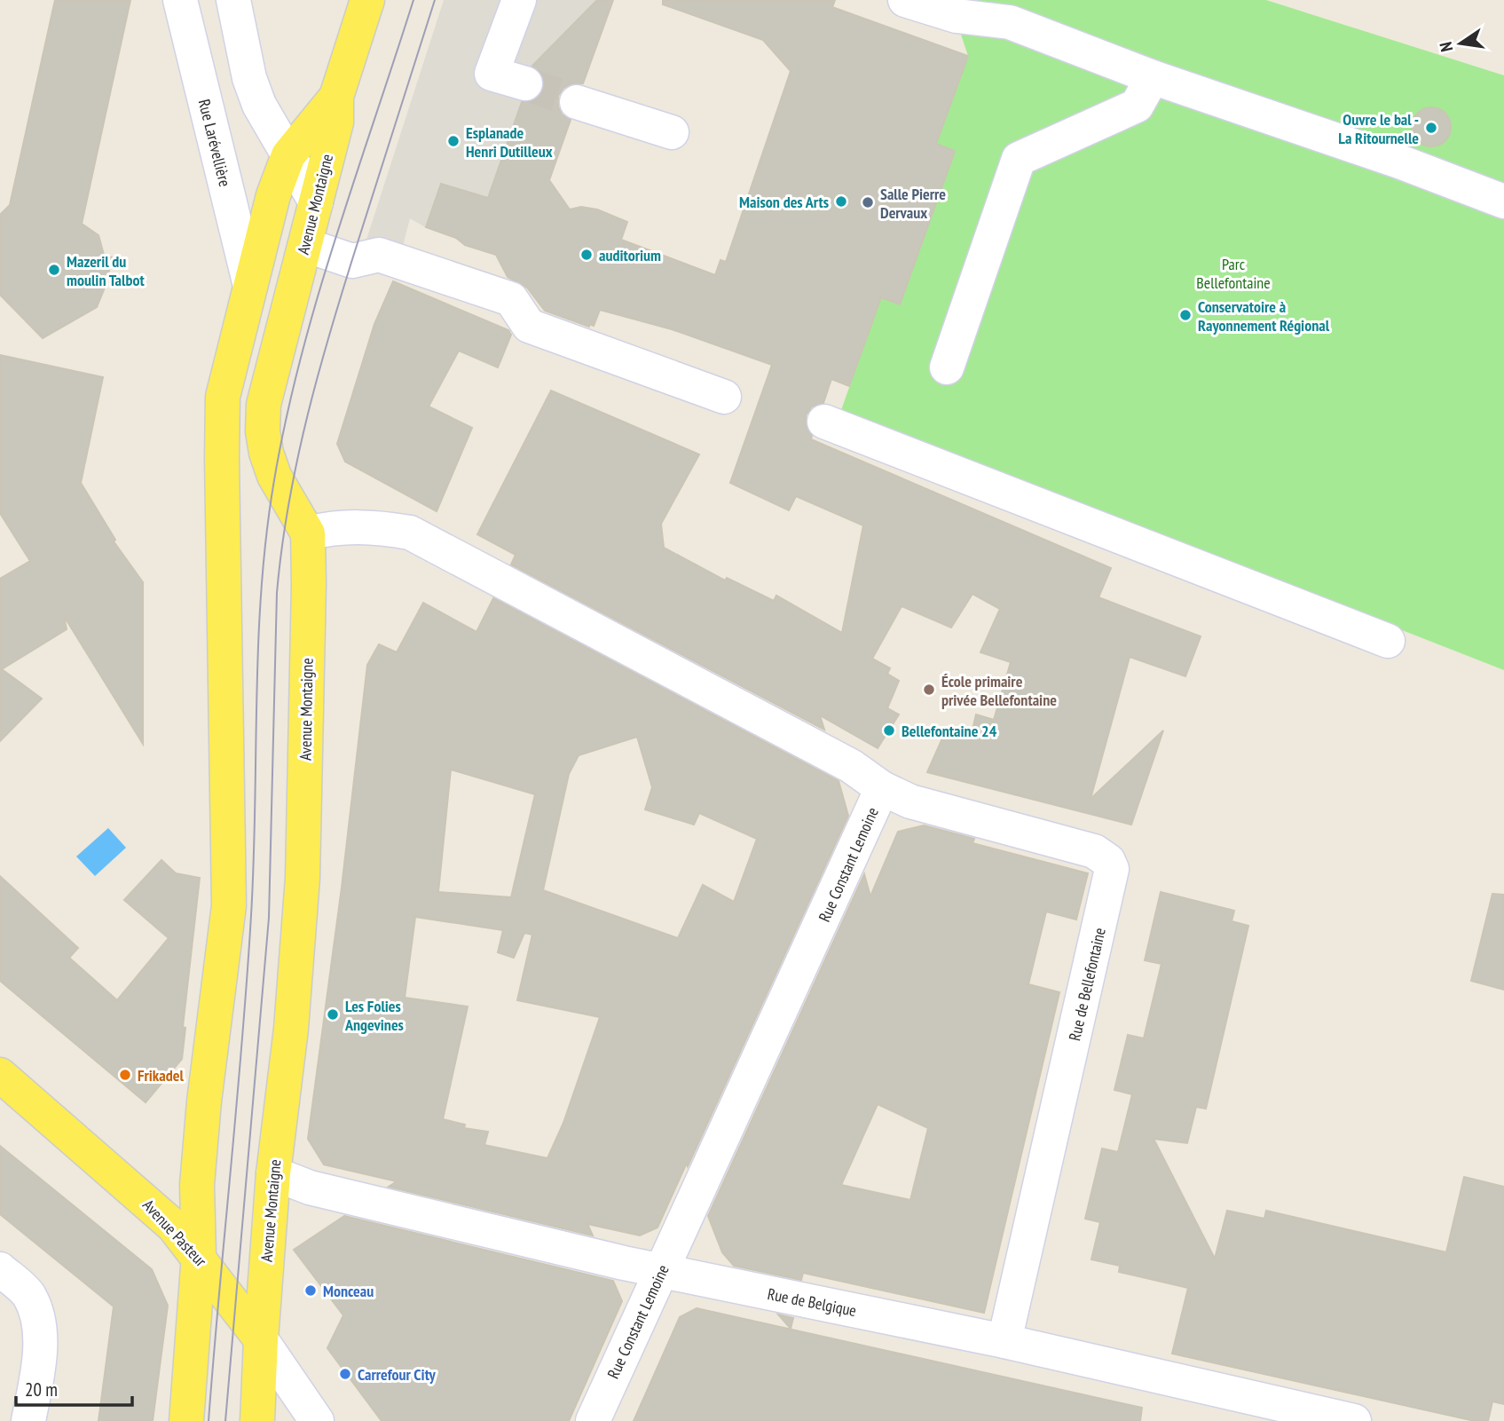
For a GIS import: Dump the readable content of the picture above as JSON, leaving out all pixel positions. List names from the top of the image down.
{
  "streets": {
    "main road": ["Avenue Montaigne", "Avenue Pasteur"],
    "street": [
      "Rue Larévellière",
      "Rue Constant Lemoine",
      "Rue de Bellefontaine",
      "Rue de Belgique"
    ]
  },
  "crossings": [
    ["Rue Larévellière", "Avenue Montaigne"],
    ["Avenue Montaigne", "Rue Constant Lemoine"],
    ["Avenue Montaigne", "Avenue Pasteur"],
    ["Avenue Montaigne", "Rue de Belgique"],
    ["Rue Constant Lemoine", "Rue de Bellefontaine"],
    ["Rue Constant Lemoine", "Rue de Belgique"],
    ["Rue de Bellefontaine", "Rue de Belgique"]
  ],
  "parks": ["Parc Bellefontaine"],
  "places": [
    "Ouvre le bal - La Ritournelle",
    "Esplanade Henri Dutilleux",
    "Maison des Arts",
    "Salle Pierre Dervaux",
    "auditorium",
    "Mazeril du moulin Talbot",
    "Conservatoire à Rayonnement Régional",
    "École primaire privée Bellefontaine",
    "Bellefontaine 24",
    "Les Folies Angevines",
    "Frikadel",
    "Monceau",
    "Carrefour City"
  ],
  "scale_bar": "20 m",
  "north": "left"
}
